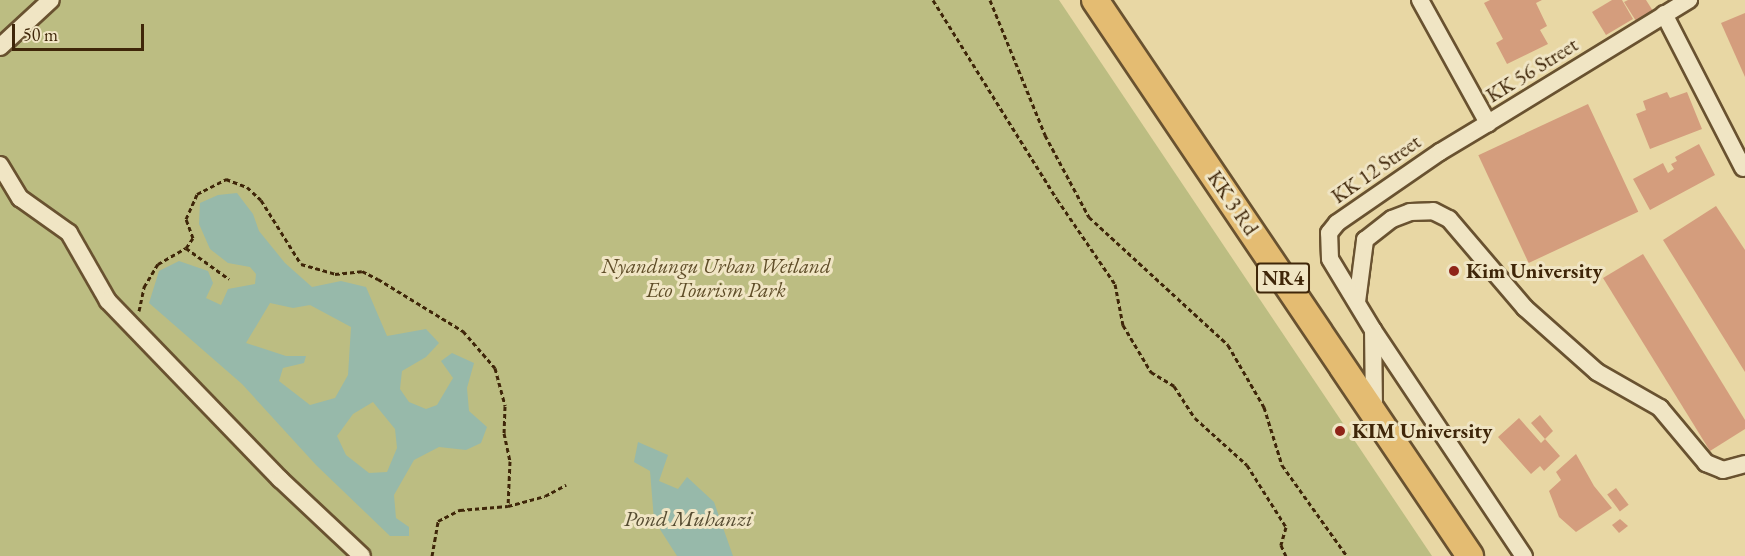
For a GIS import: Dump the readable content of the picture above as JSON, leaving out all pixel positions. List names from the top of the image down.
{
  "streets": {
    "highway": ["KK 3 Rd", "NR4"],
    "street": ["KK 56 Street", "KK 12 Street"]
  },
  "crossings": [
    ["KK 56 Street", "KK 12 Street"],
    ["KK 12 Street", "KK 3 Rd"]
  ],
  "water": ["Pond Muhanzi"],
  "parks": ["Nyandungu Urban Wetland Eco Tourism Park"],
  "places": ["Kim University", "KIM University"],
  "scale_bar": "50 m"
}
